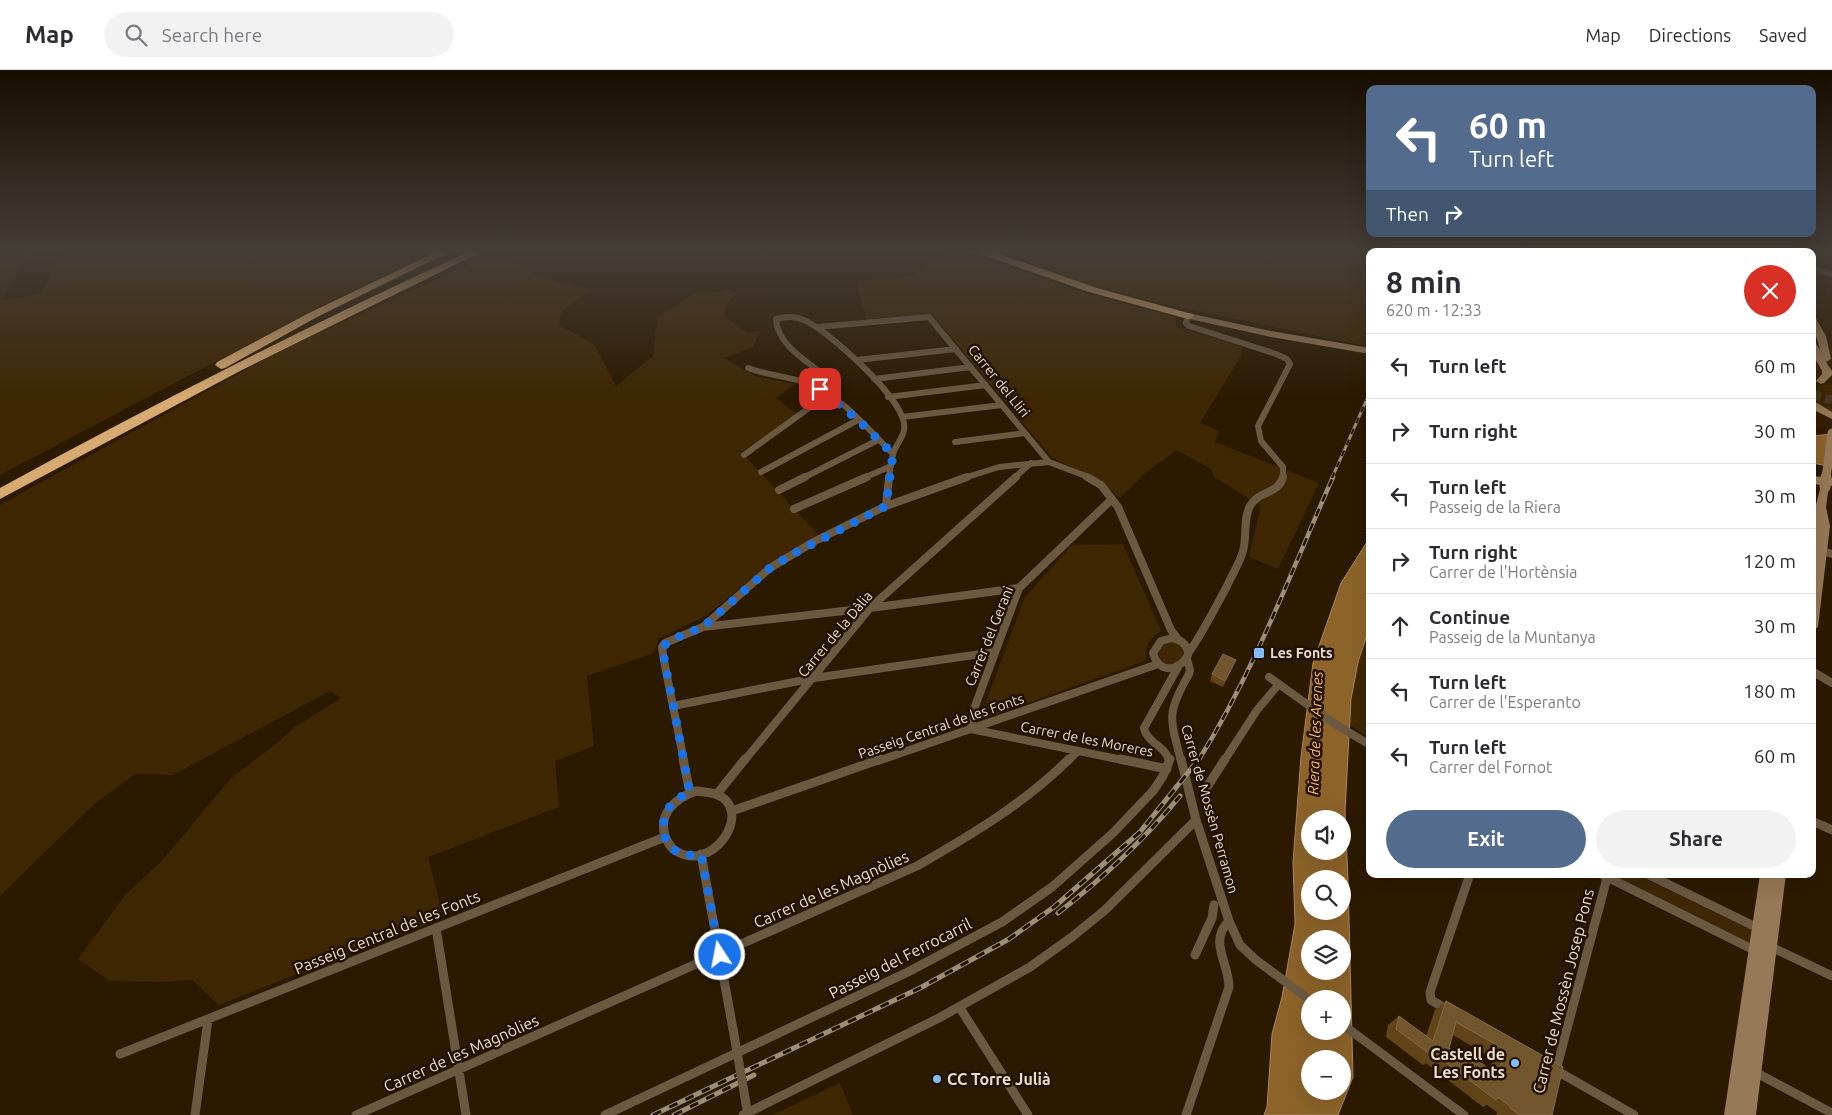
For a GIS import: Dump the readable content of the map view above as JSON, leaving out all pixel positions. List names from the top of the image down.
{
  "streets": {
    "street": [
      "Carrer del Lliri",
      "Carrer de la Dàlia",
      "Carrer del Gerani",
      "Passeig Central de les Fonts",
      "Carrer de les Moreres",
      "Carrer de Mossèn Perramon",
      "Carrer de les Magnòlies",
      "Passeig del Ferrocarril",
      "Carrer de Mossèn Josep Pons"
    ]
  },
  "crossings": [
    ["Carrer de la Dàlia", "Passeig Central de les Fonts"],
    ["Carrer del Gerani", "Passeig Central de les Fonts"],
    ["Carrer del Gerani", "Carrer de les Moreres"],
    ["Passeig Central de les Fonts", "Carrer de les Moreres"],
    ["Passeig Central de les Fonts", "Carrer de Mossèn Perramon"],
    ["Carrer de les Moreres", "Carrer de Mossèn Perramon"],
    ["Carrer de les Moreres", "Carrer de les Magnòlies"],
    ["Carrer de les Moreres", "Passeig del Ferrocarril"]
  ],
  "water": ["Riera de les Arenes"],
  "places": {
    "transit": ["Les Fonts"],
    "other": ["Castell de Les Fonts", "CC Torre Julià"]
  },
  "page": {
    "header": "Map",
    "search": "Search here",
    "nav": ["Map", "Directions", "Saved"],
    "turn": ["60 m", "Turn left"],
    "then": "Then",
    "heading": ["8 min", "620 m · 12:33"],
    "list": [
      {
        "name": "Turn left",
        "value": "60 m"
      },
      {
        "name": "Turn right",
        "value": "30 m"
      },
      {
        "name": "Turn left",
        "note": "Passeig de la Riera",
        "value": "30 m"
      },
      {
        "name": "Turn right",
        "note": "Carrer de l'Hortènsia",
        "value": "120 m"
      },
      {
        "name": "Continue",
        "note": "Passeig de la Muntanya",
        "value": "30 m"
      },
      {
        "name": "Turn left",
        "note": "Carrer de l'Esperanto",
        "value": "180 m"
      },
      {
        "name": "Turn left",
        "note": "Carrer del Fornot",
        "value": "60 m"
      }
    ],
    "buttons": ["Exit", "Share"],
    "map_buttons": ["+", "−"]
  }
}
